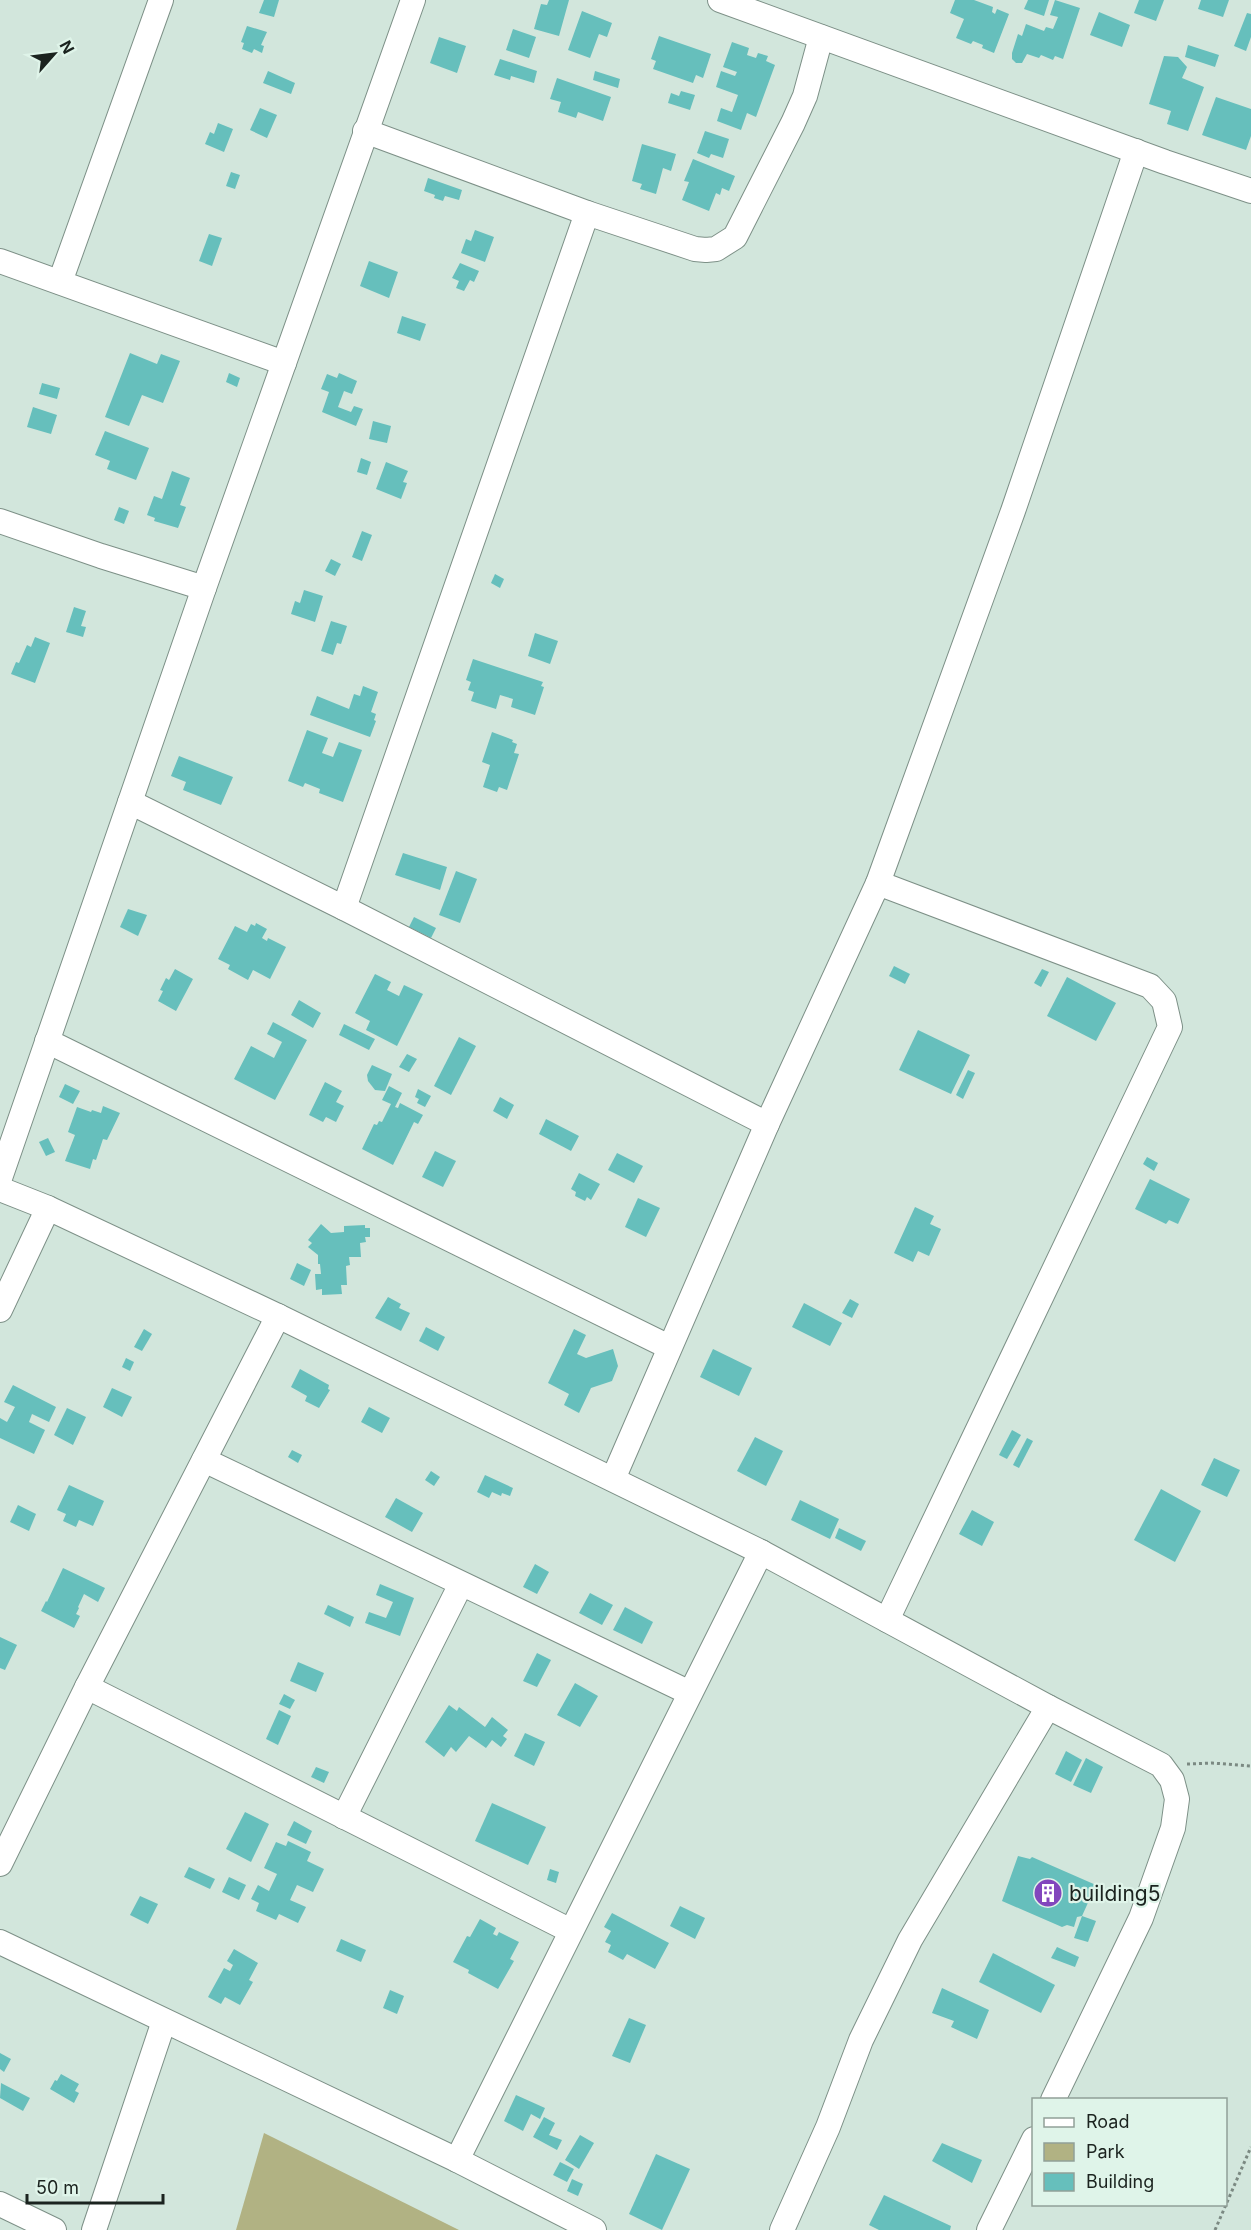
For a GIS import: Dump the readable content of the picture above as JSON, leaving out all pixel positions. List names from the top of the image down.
{
  "places": {
    "building": ["building5"]
  },
  "legend": ["Road", "Park", "Building"],
  "scale_bar": "50 m",
  "north": "top right"
}
